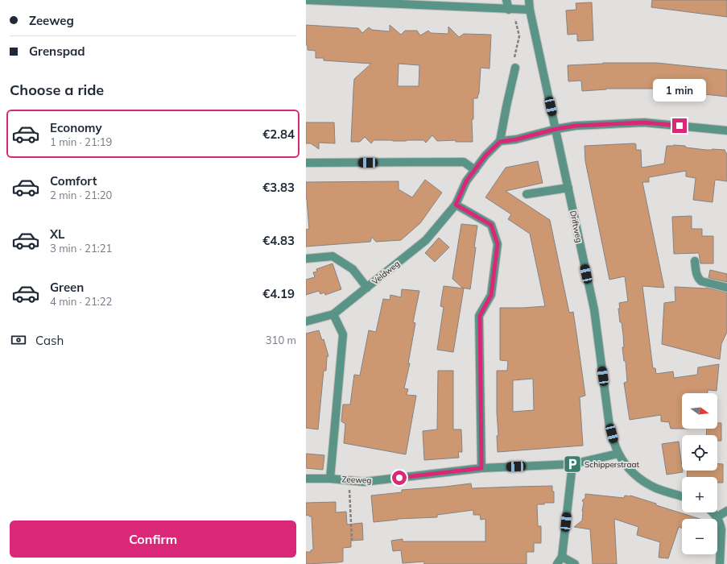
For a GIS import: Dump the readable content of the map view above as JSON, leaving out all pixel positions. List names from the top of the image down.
{
  "streets": {
    "street": ["Driftweg", "Veldweg", "Zeeweg"]
  },
  "crossings": [
    ["Driftweg", "Zeeweg"]
  ],
  "places": {
    "parking": ["Schipperstraat"]
  },
  "north": "right",
  "page": {
    "banner": ["Zeeweg", "Grenspad"],
    "heading": "Choose a ride",
    "bubble": "1 min",
    "list": [
      {
        "name": "Economy",
        "note": "1 min · 21:19",
        "value": "€2.84"
      },
      {
        "name": "Comfort",
        "note": "2 min · 21:20",
        "value": "€3.83"
      },
      {
        "name": "XL",
        "note": "3 min · 21:21",
        "value": "€4.83"
      },
      {
        "name": "Green",
        "note": "4 min · 21:22",
        "value": "€4.19"
      }
    ],
    "pay": ["Cash", "310 m"],
    "map_buttons": ["+", "−"],
    "buttons": "Confirm"
  }
}
